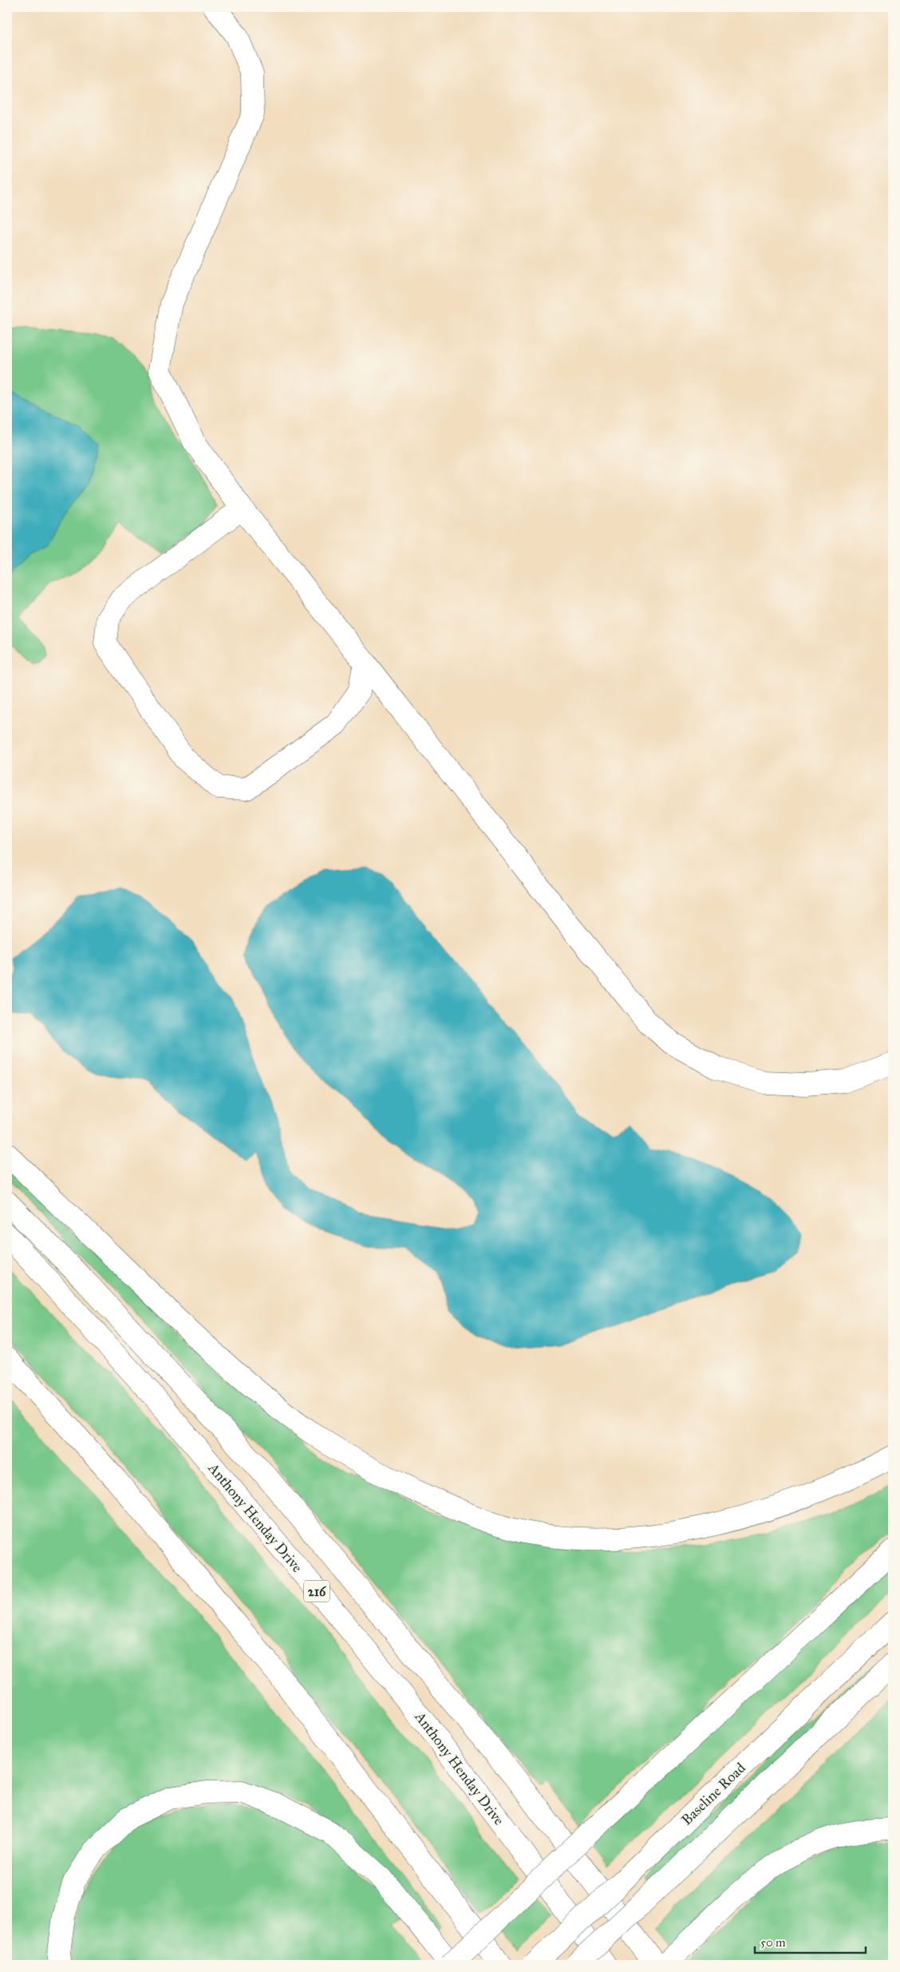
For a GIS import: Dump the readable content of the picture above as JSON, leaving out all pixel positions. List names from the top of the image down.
{
  "streets": {
    "main road": ["Anthony Henday Drive", "216", "Baseline Road"]
  },
  "scale_bar": "50 m"
}
